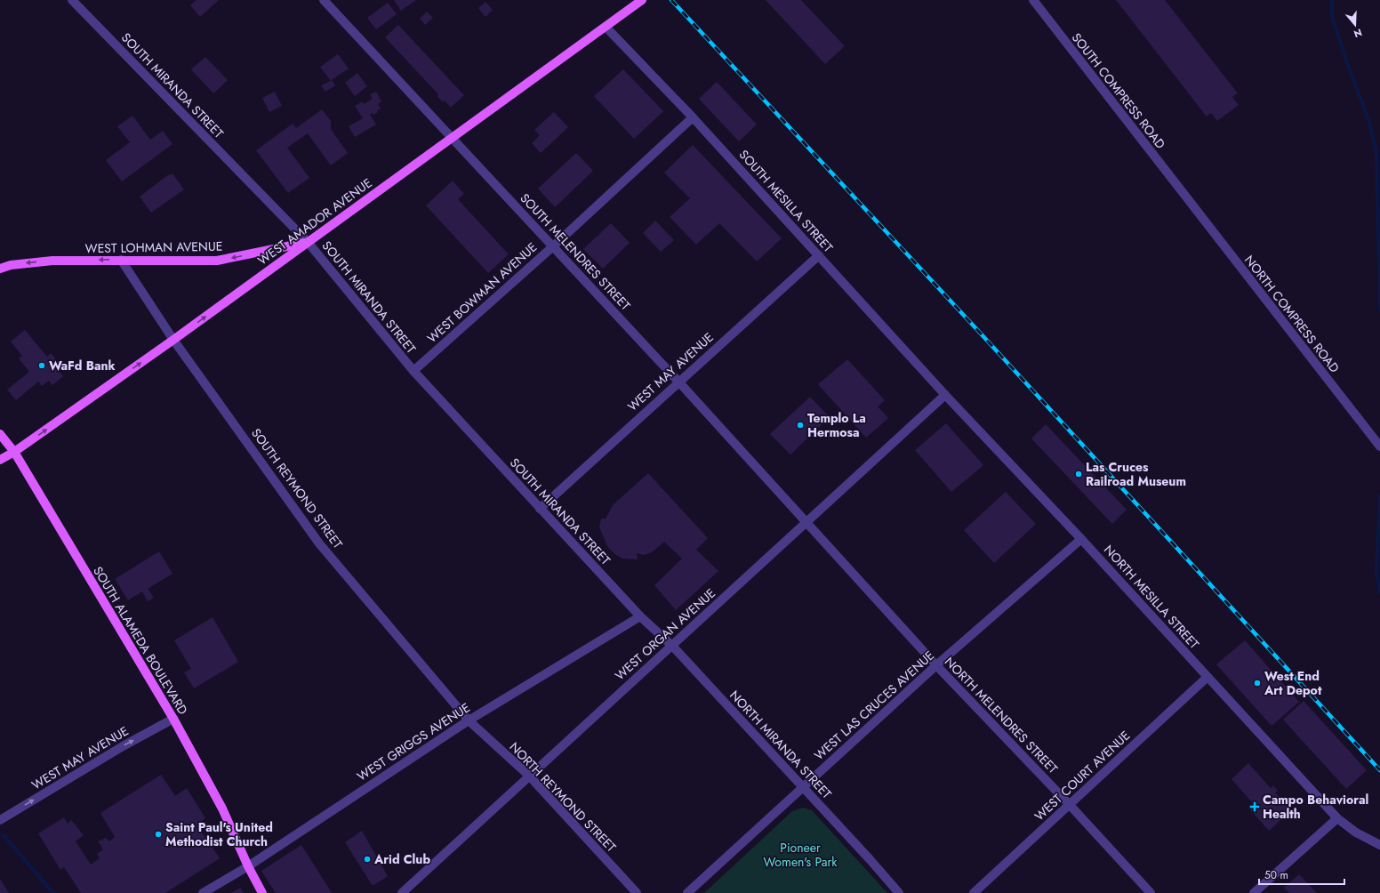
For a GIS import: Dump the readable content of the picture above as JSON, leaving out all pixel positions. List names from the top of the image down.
{
  "streets": {
    "main road": ["WEST AMADOR AVENUE", "WEST LOHMAN AVENUE", "SOUTH ALAMEDA BOULEVARD"],
    "street": [
      "SOUTH MIRANDA STREET",
      "SOUTH COMPRESS ROAD",
      "SOUTH MESILLA STREET",
      "SOUTH MELENDRES STREET",
      "WEST BOWMAN AVENUE",
      "NORTH COMPRESS ROAD",
      "WEST MAY AVENUE",
      "SOUTH REYMOND STREET",
      "NORTH MESILLA STREET",
      "WEST ORGAN AVENUE",
      "WEST LAS CRUCES AVENUE",
      "NORTH MELENDRES STREET",
      "WEST GRIGGS AVENUE",
      "NORTH MIRANDA STREET",
      "WEST COURT AVENUE",
      "NORTH REYMOND STREET"
    ]
  },
  "crossings": [
    ["SOUTH MIRANDA STREET", "WEST AMADOR AVENUE"],
    ["SOUTH MIRANDA STREET", "WEST LOHMAN AVENUE"],
    ["SOUTH MIRANDA STREET", "WEST BOWMAN AVENUE"],
    ["SOUTH MIRANDA STREET", "WEST MAY AVENUE"],
    ["SOUTH MIRANDA STREET", "WEST GRIGGS AVENUE"],
    ["SOUTH MIRANDA STREET", "NORTH MIRANDA STREET"],
    ["SOUTH COMPRESS ROAD", "NORTH COMPRESS ROAD"],
    ["SOUTH MESILLA STREET", "WEST AMADOR AVENUE"],
    ["SOUTH MESILLA STREET", "WEST BOWMAN AVENUE"],
    ["SOUTH MESILLA STREET", "WEST MAY AVENUE"],
    ["SOUTH MESILLA STREET", "NORTH MESILLA STREET"],
    ["SOUTH MESILLA STREET", "WEST ORGAN AVENUE"],
    ["WEST AMADOR AVENUE", "WEST LOHMAN AVENUE"],
    ["WEST AMADOR AVENUE", "SOUTH MELENDRES STREET"],
    ["WEST AMADOR AVENUE", "SOUTH REYMOND STREET"],
    ["WEST AMADOR AVENUE", "SOUTH ALAMEDA BOULEVARD"],
    ["WEST LOHMAN AVENUE", "SOUTH REYMOND STREET"],
    ["SOUTH MELENDRES STREET", "WEST BOWMAN AVENUE"],
    ["SOUTH MELENDRES STREET", "WEST MAY AVENUE"],
    ["SOUTH MELENDRES STREET", "WEST ORGAN AVENUE"],
    ["SOUTH MELENDRES STREET", "NORTH MELENDRES STREET"],
    ["WEST MAY AVENUE", "SOUTH ALAMEDA BOULEVARD"],
    ["SOUTH REYMOND STREET", "WEST GRIGGS AVENUE"],
    ["SOUTH REYMOND STREET", "NORTH REYMOND STREET"],
    ["NORTH MESILLA STREET", "WEST ORGAN AVENUE"],
    ["NORTH MESILLA STREET", "WEST LAS CRUCES AVENUE"],
    ["NORTH MESILLA STREET", "WEST COURT AVENUE"],
    ["WEST ORGAN AVENUE", "NORTH MELENDRES STREET"],
    ["WEST ORGAN AVENUE", "NORTH MIRANDA STREET"],
    ["WEST ORGAN AVENUE", "NORTH REYMOND STREET"],
    ["SOUTH ALAMEDA BOULEVARD", "WEST GRIGGS AVENUE"],
    ["WEST LAS CRUCES AVENUE", "NORTH MELENDRES STREET"],
    ["WEST LAS CRUCES AVENUE", "NORTH MIRANDA STREET"],
    ["NORTH MELENDRES STREET", "WEST COURT AVENUE"],
    ["WEST GRIGGS AVENUE", "NORTH MIRANDA STREET"],
    ["WEST GRIGGS AVENUE", "NORTH REYMOND STREET"]
  ],
  "one_way": ["WEST AMADOR AVENUE", "WEST LOHMAN AVENUE"],
  "parks": ["Pioneer Women's Park"],
  "places": {
    "other": [
      "WaFd Bank",
      "Templo La Hermosa",
      "Las Cruces Railroad Museum",
      "West End Art Depot",
      "Saint Paul's United Methodist Church",
      "Arid Club"
    ],
    "health": ["Campo Behavioral Health"]
  },
  "scale_bar": "50 m",
  "north": "bottom"
}
